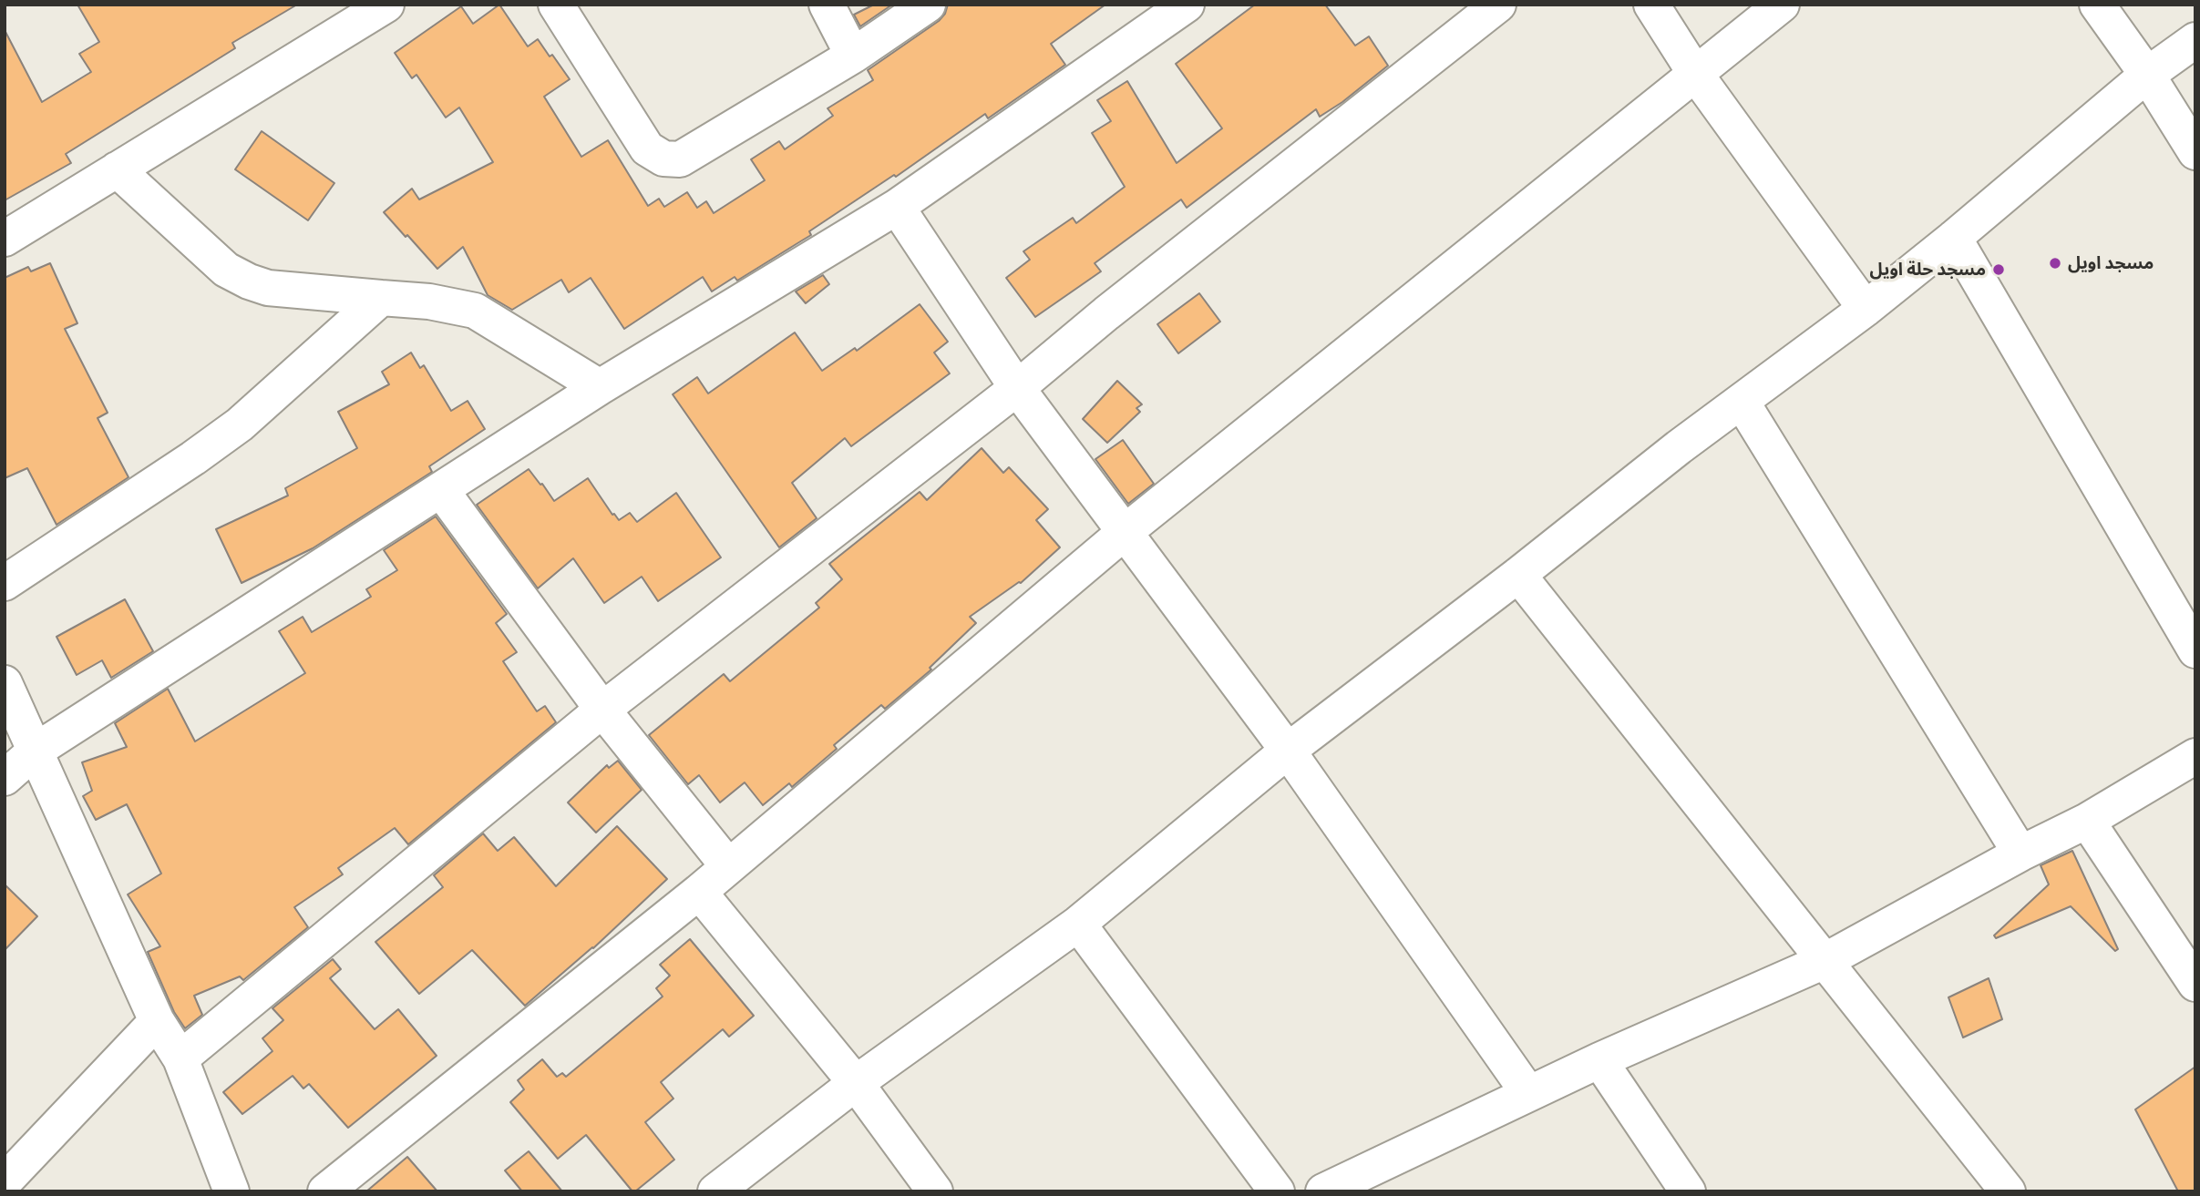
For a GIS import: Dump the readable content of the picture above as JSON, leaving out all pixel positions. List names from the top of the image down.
{
  "places": ["مسجد اويل", "مسجد حلة اويل"]
}
